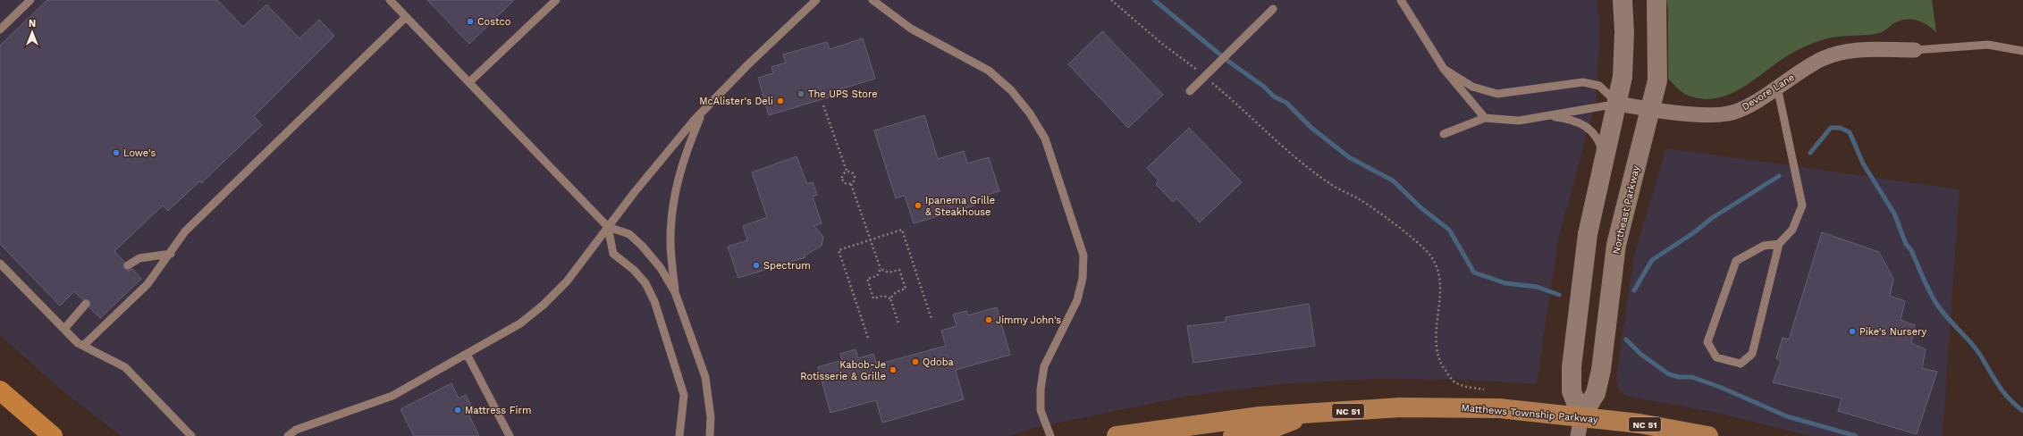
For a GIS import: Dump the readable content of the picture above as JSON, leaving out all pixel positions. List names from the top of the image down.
{
  "streets": {
    "main road": ["NC 51", "Matthews Township Parkway"],
    "street": ["Devore Lane", "Northeast Parkway"]
  },
  "crossings": [
    ["Devore Lane", "Northeast Parkway"],
    ["Northeast Parkway", "Matthews Township Parkway"]
  ],
  "places": [
    "Costco",
    "The UPS Store",
    "McAlister's Deli",
    "Lowe's",
    "Ipanema Grille & Steakhouse",
    "Spectrum",
    "Jimmy John's",
    "Pike's Nursery",
    "Qdoba",
    "Kabob-Je Rotisserie & Grille",
    "Mattress Firm"
  ],
  "north": "top"
}
